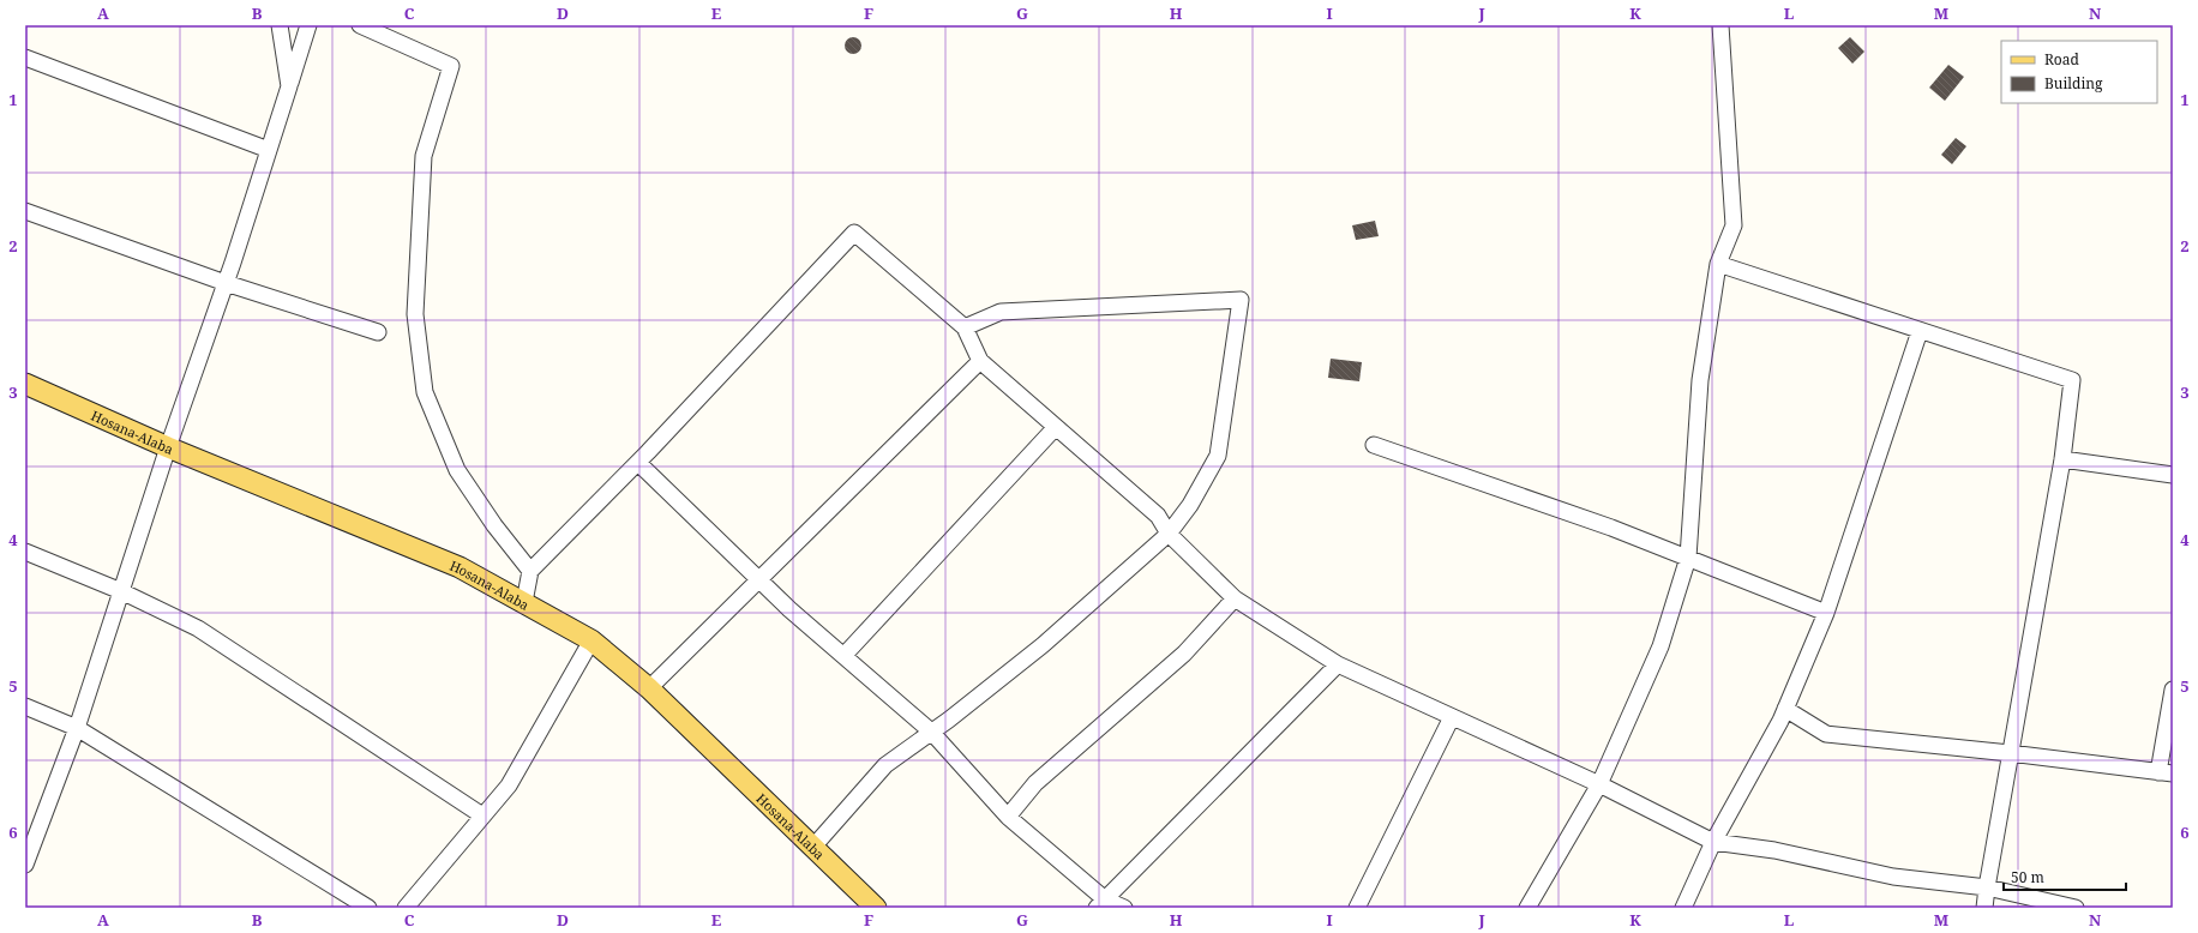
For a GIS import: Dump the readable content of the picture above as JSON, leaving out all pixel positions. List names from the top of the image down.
{
  "streets": {
    "main road": ["Hosana-Alaba"]
  },
  "legend": ["Road", "Building"],
  "scale_bar": "50 m",
  "grid": {
    "columns": [
      "A",
      "B",
      "C",
      "D",
      "E",
      "F",
      "G",
      "H",
      "I",
      "J",
      "K",
      "L",
      "M",
      "N"
    ],
    "rows": [
      "1",
      "2",
      "3",
      "4",
      "5",
      "6"
    ]
  }
}
